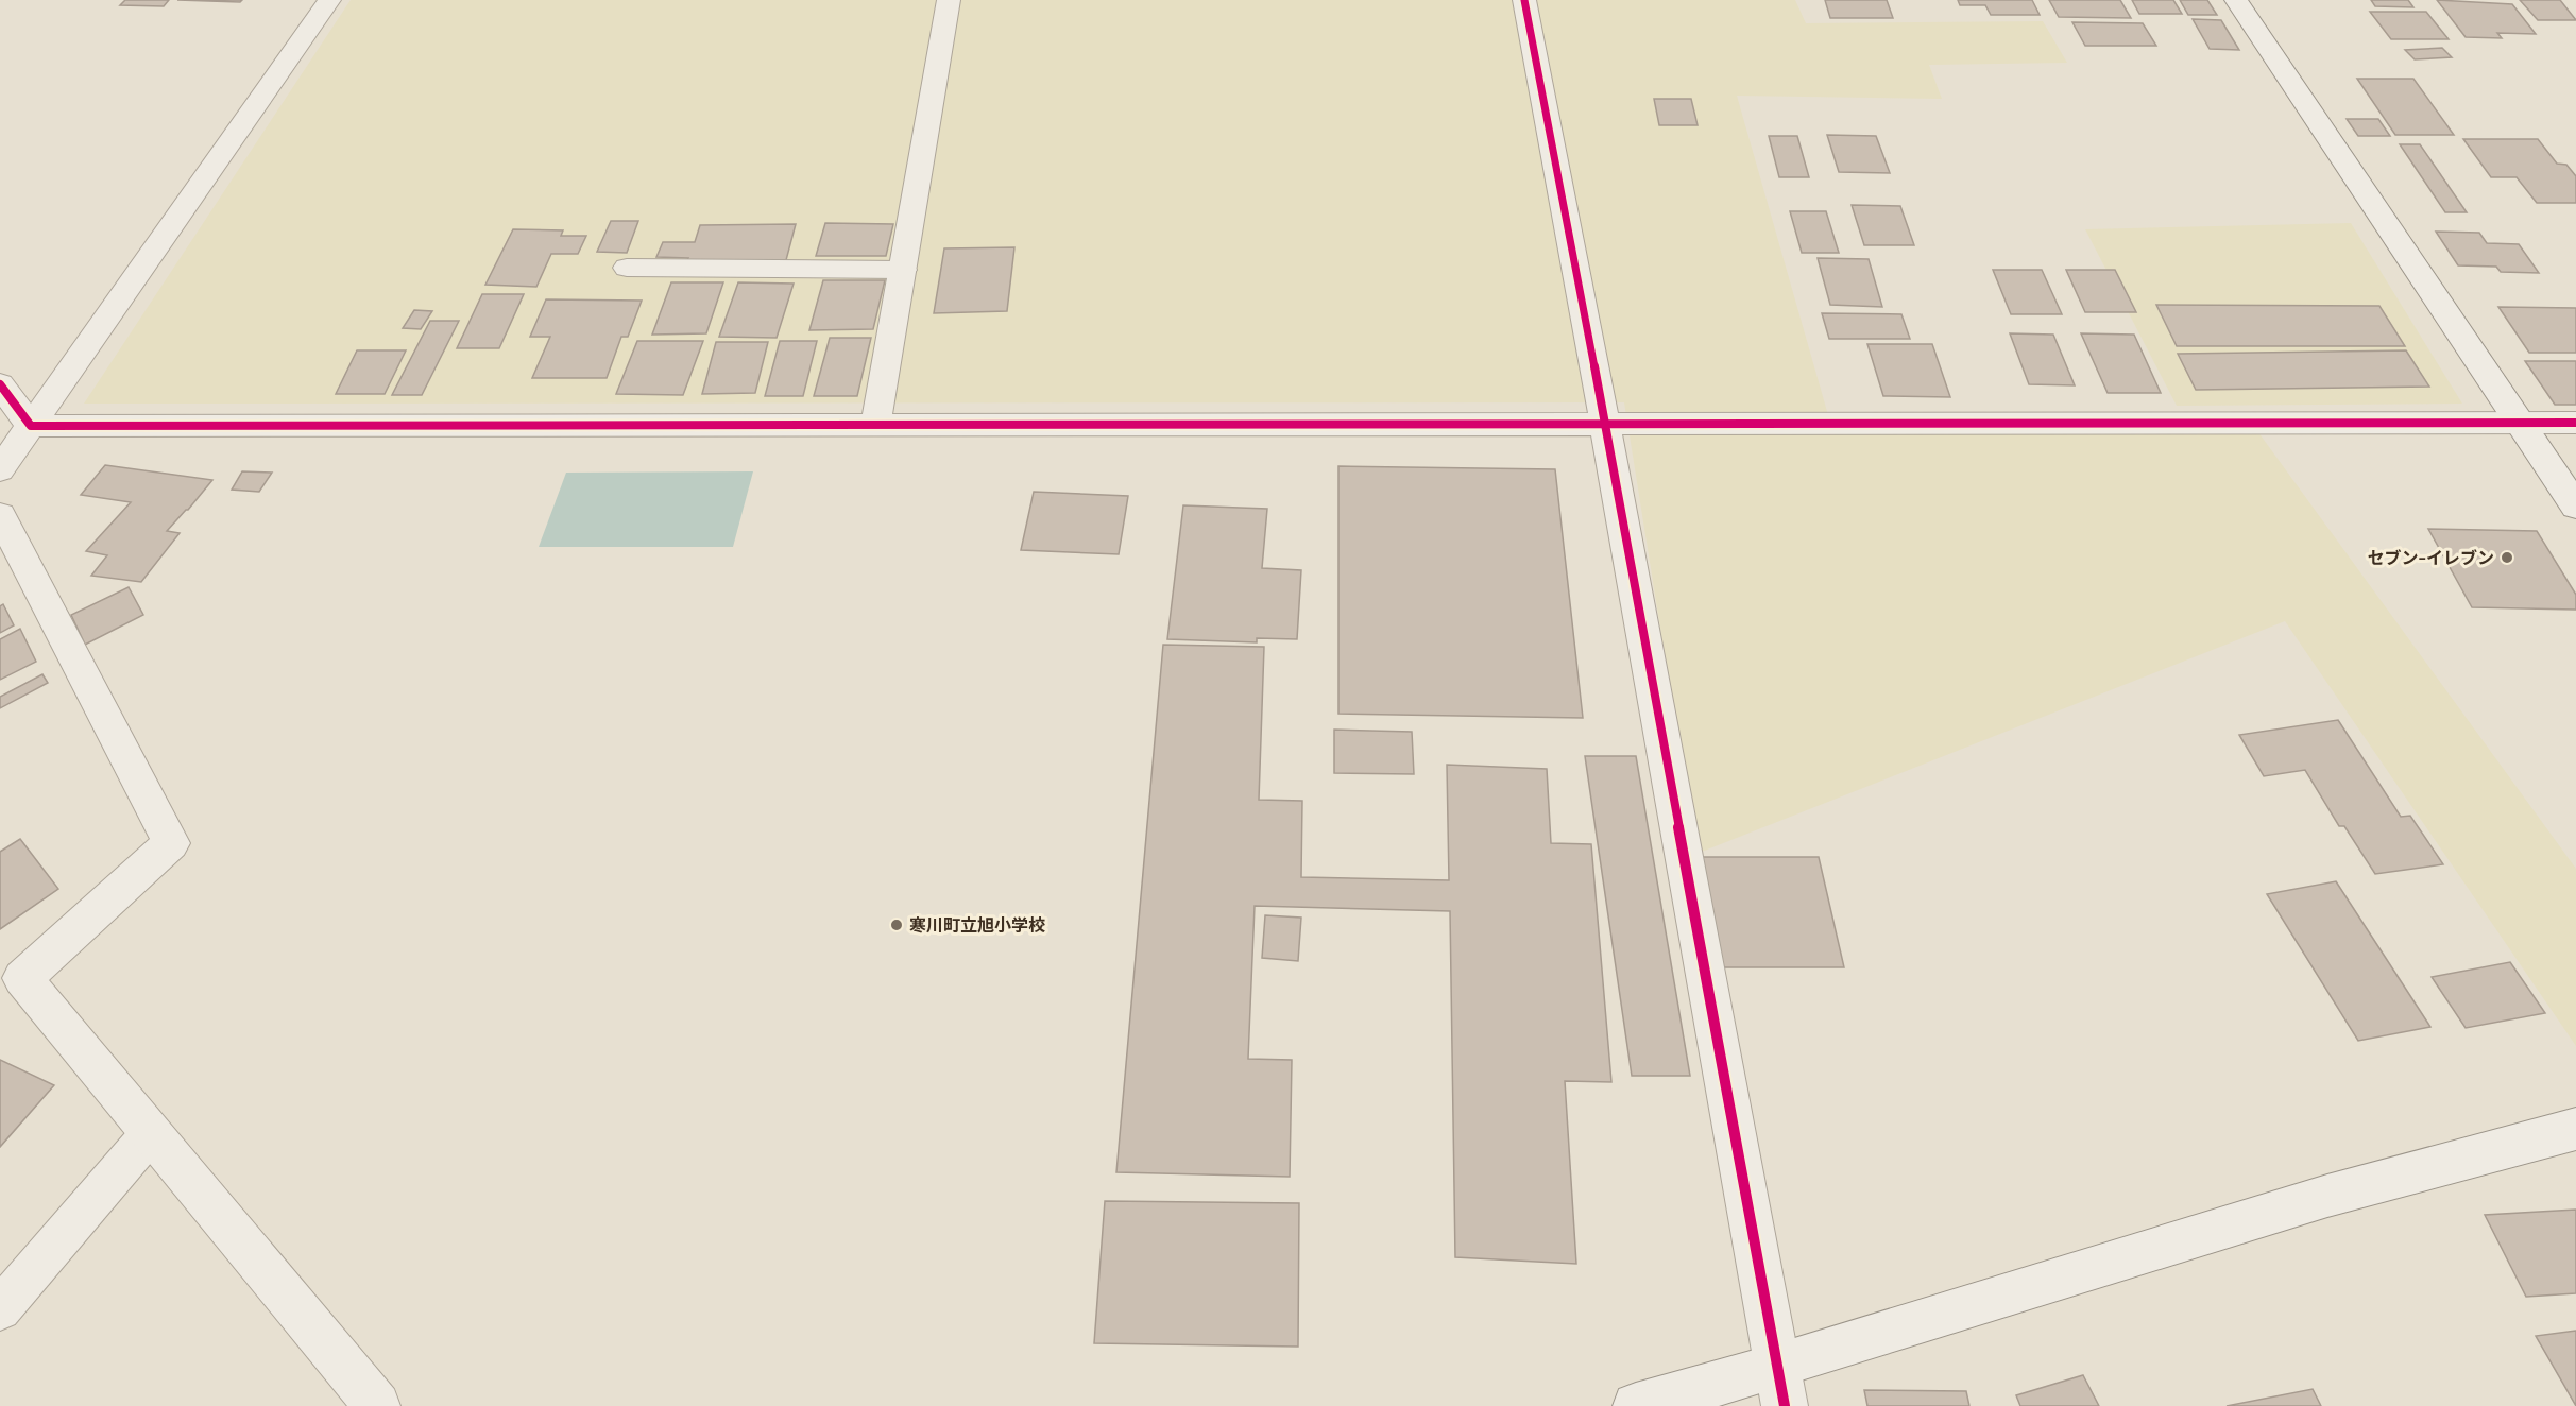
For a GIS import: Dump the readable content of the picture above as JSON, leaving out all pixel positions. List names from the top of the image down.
{
  "places": ["セブン-イレブン", "寒川町立旭小学校"]
}
